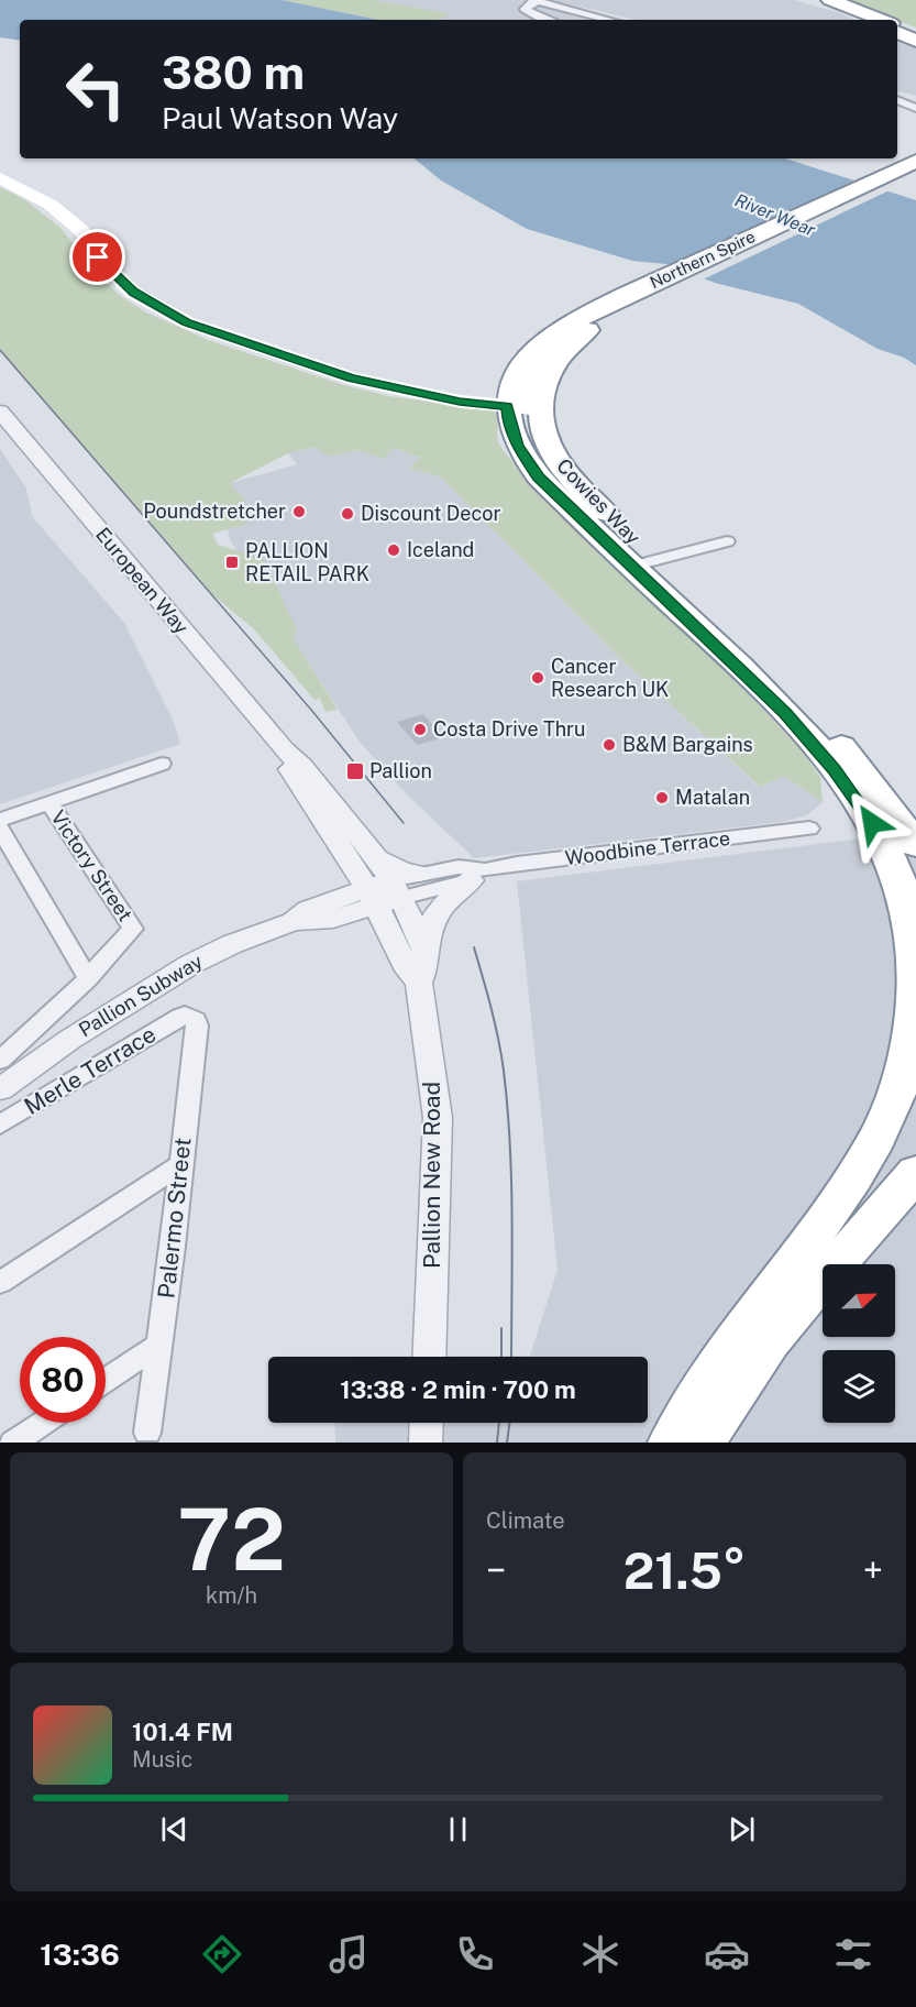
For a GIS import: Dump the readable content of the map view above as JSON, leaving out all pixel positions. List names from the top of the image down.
{
  "streets": {
    "highway": ["Northern Spire", "Cowies Way"],
    "street": [
      "European Way",
      "Woodbine Terrace",
      "Victory Street",
      "Pallion Subway",
      "Merle Terrace",
      "Pallion New Road",
      "Palermo Street"
    ]
  },
  "crossings": [
    ["Northern Spire", "Cowies Way"],
    ["European Way", "Woodbine Terrace"],
    ["European Way", "Pallion Subway"],
    ["European Way", "Pallion New Road"],
    ["Woodbine Terrace", "Pallion Subway"],
    ["Woodbine Terrace", "Pallion New Road"],
    ["Pallion Subway", "Pallion New Road"],
    ["Merle Terrace", "Palermo Street"]
  ],
  "water": ["River Wear"],
  "places": {
    "other": [
      "Poundstretcher",
      "Discount Decor",
      "Iceland",
      "Cancer Research UK",
      "Costa Drive Thru",
      "B&M Bargains",
      "Matalan"
    ],
    "transit": ["PALLION RETAIL PARK", "Pallion"]
  },
  "north": "top right",
  "page": {
    "turn": ["380 m", "Paul Watson Way"],
    "limit": "80",
    "trip": "13:38 · 2 min · 700 m",
    "tile": [
      ["72", "km/h"],
      "Climate"
    ],
    "heat": ["−", "21.5°", "+"],
    "song": ["101.4 FM", "Music"],
    "tabs": "13:36"
  }
}
